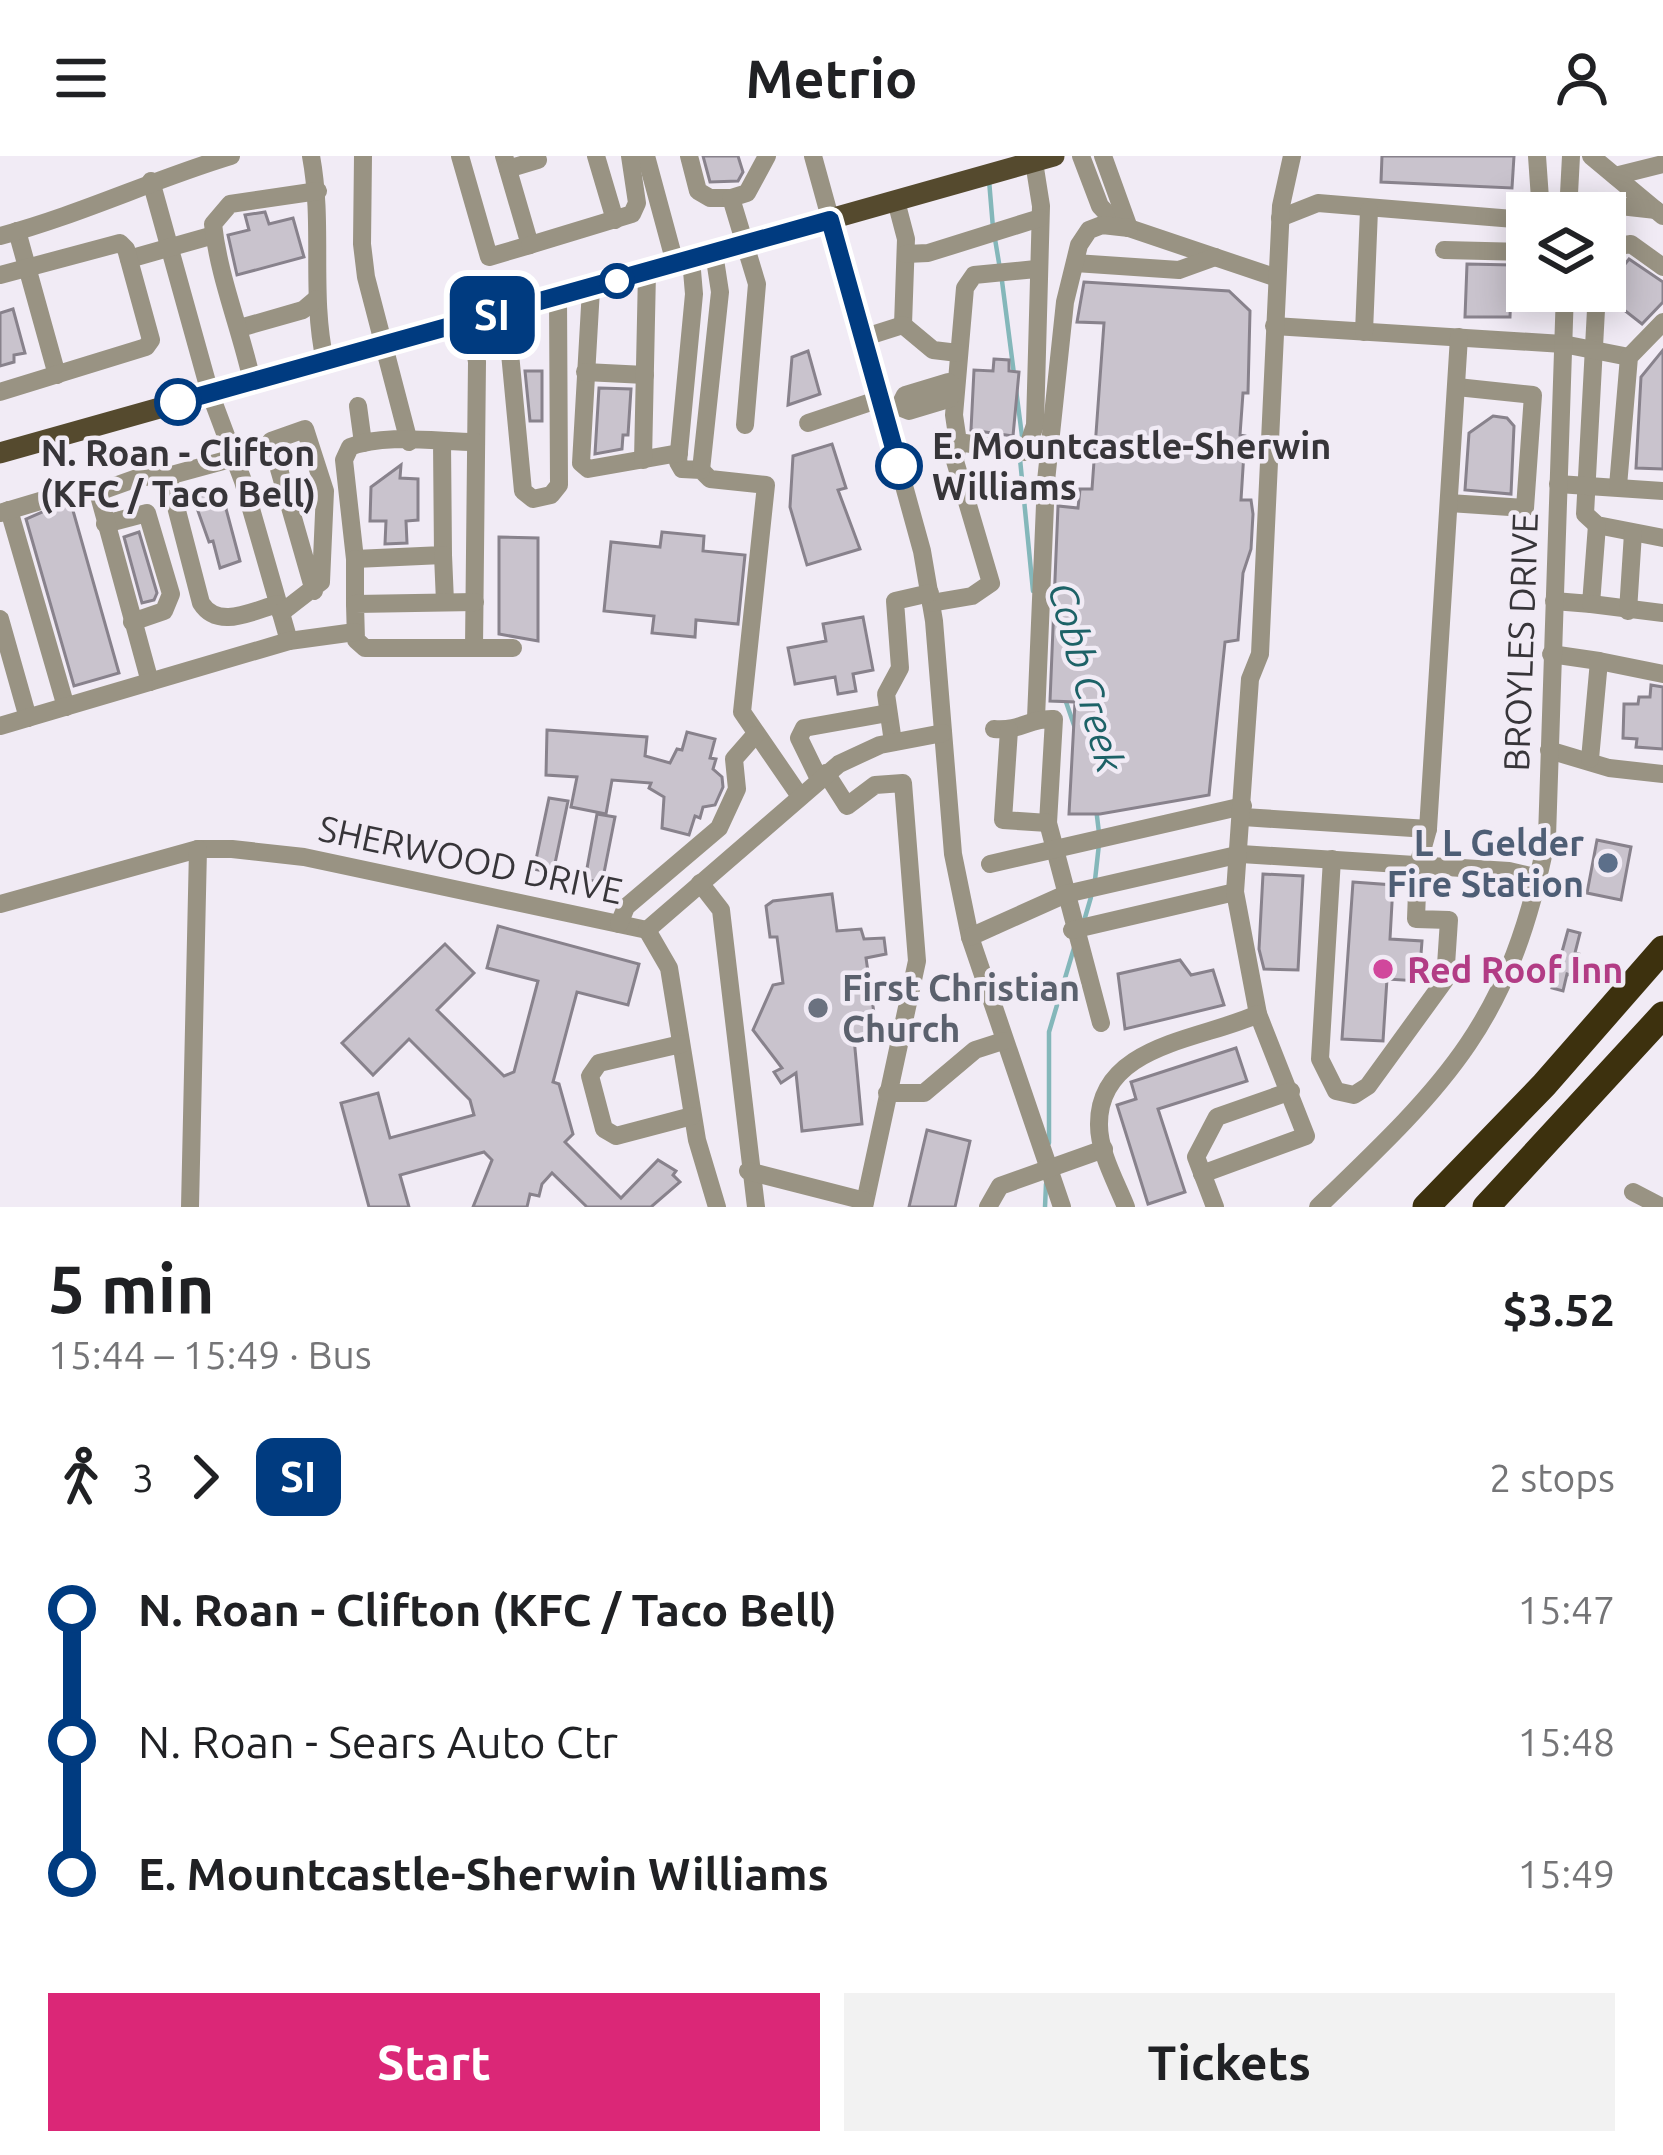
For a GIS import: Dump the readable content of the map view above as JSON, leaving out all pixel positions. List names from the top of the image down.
{
  "streets": {
    "street": ["BROYLES DRIVE", "SHERWOOD DRIVE"]
  },
  "water": ["Cobb Creek"],
  "places": [
    "N. Roan - Clifton (KFC / Taco Bell)",
    "E. Mountcastle-Sherwin Williams",
    "L L Gelder Fire Station",
    "Red Roof Inn",
    "First Christian Church"
  ],
  "lines": ["bus line SI"],
  "page": {
    "header": "Metrio",
    "on_map": "SI",
    "heading": ["5 min", "15:44 – 15:49 · Bus", "$3.52"],
    "legs": ["3", "SI", "2 stops"],
    "list": [
      {
        "name": "N. Roan - Clifton (KFC / Taco Bell)",
        "value": "15:47"
      },
      {
        "name": "N. Roan - Sears Auto Ctr",
        "value": "15:48"
      },
      {
        "name": "E. Mountcastle-Sherwin Williams",
        "value": "15:49"
      }
    ],
    "buttons": ["Start", "Tickets"]
  }
}
